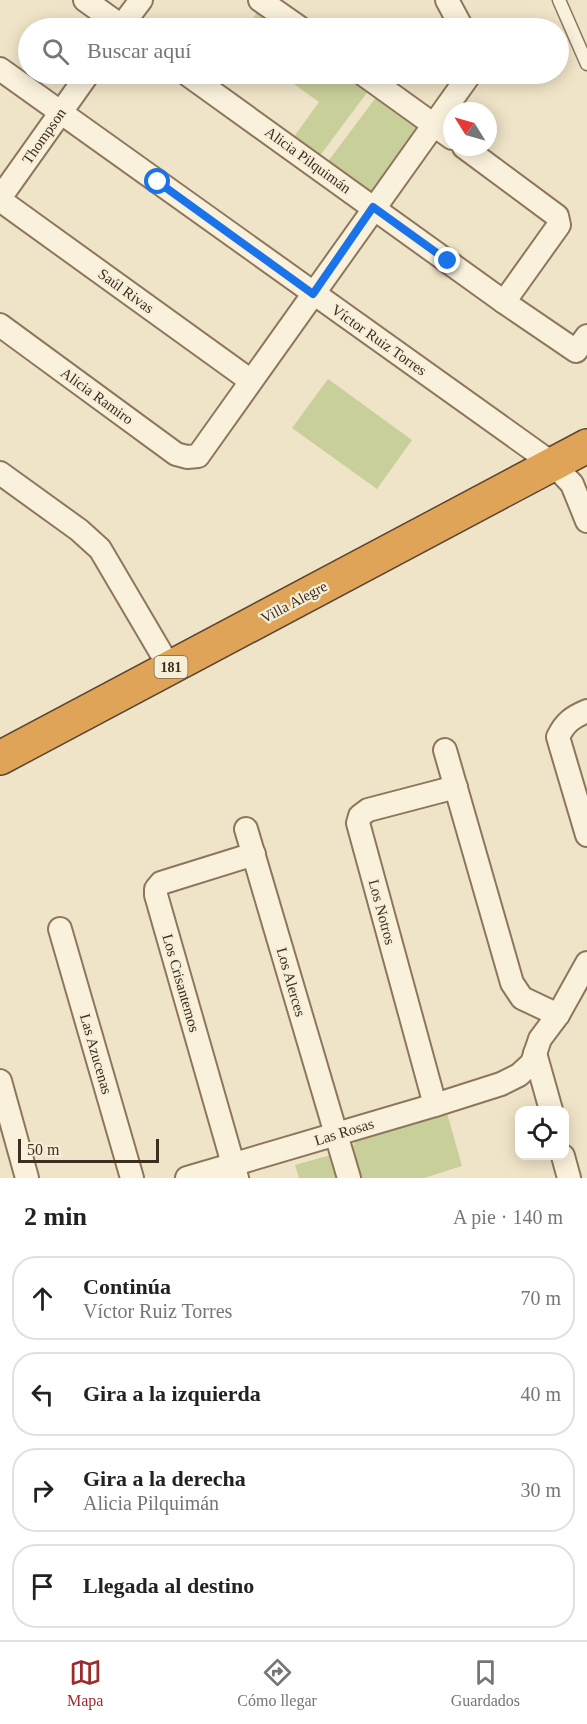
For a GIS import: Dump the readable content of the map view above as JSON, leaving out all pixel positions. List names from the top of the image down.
{
  "streets": {
    "highway": ["Villa Alegre", "181"],
    "street": [
      "Thompson",
      "Alicia Pilquimán",
      "Saúl Rivas",
      "Víctor Ruiz Torres",
      "Alicia Ramiro",
      "Los Notros",
      "Los Alerces",
      "Los Crisantemos",
      "Las Azucenas",
      "Las Rosas"
    ]
  },
  "crossings": [
    ["Thompson", "Saúl Rivas"],
    ["Thompson", "Víctor Ruiz Torres"],
    ["Saúl Rivas", "Alicia Ramiro"],
    ["Víctor Ruiz Torres", "Villa Alegre"],
    ["Los Notros", "Las Rosas"],
    ["Los Alerces", "Los Crisantemos"],
    ["Los Alerces", "Las Rosas"],
    ["Los Crisantemos", "Las Rosas"]
  ],
  "scale_bar": "50 m",
  "north": "top left",
  "page": {
    "search": "Buscar aquí",
    "scale": "50 m",
    "heading": ["2 min", "A pie · 140 m"],
    "list": [
      ["Continúa", "Víctor Ruiz Torres", "70 m"],
      ["Gira a la izquierda", "40 m"],
      ["Gira a la derecha", "Alicia Pilquimán", "30 m"],
      "Llegada al destino"
    ],
    "nav": ["Mapa", "Cómo llegar", "Guardados"]
  }
}
